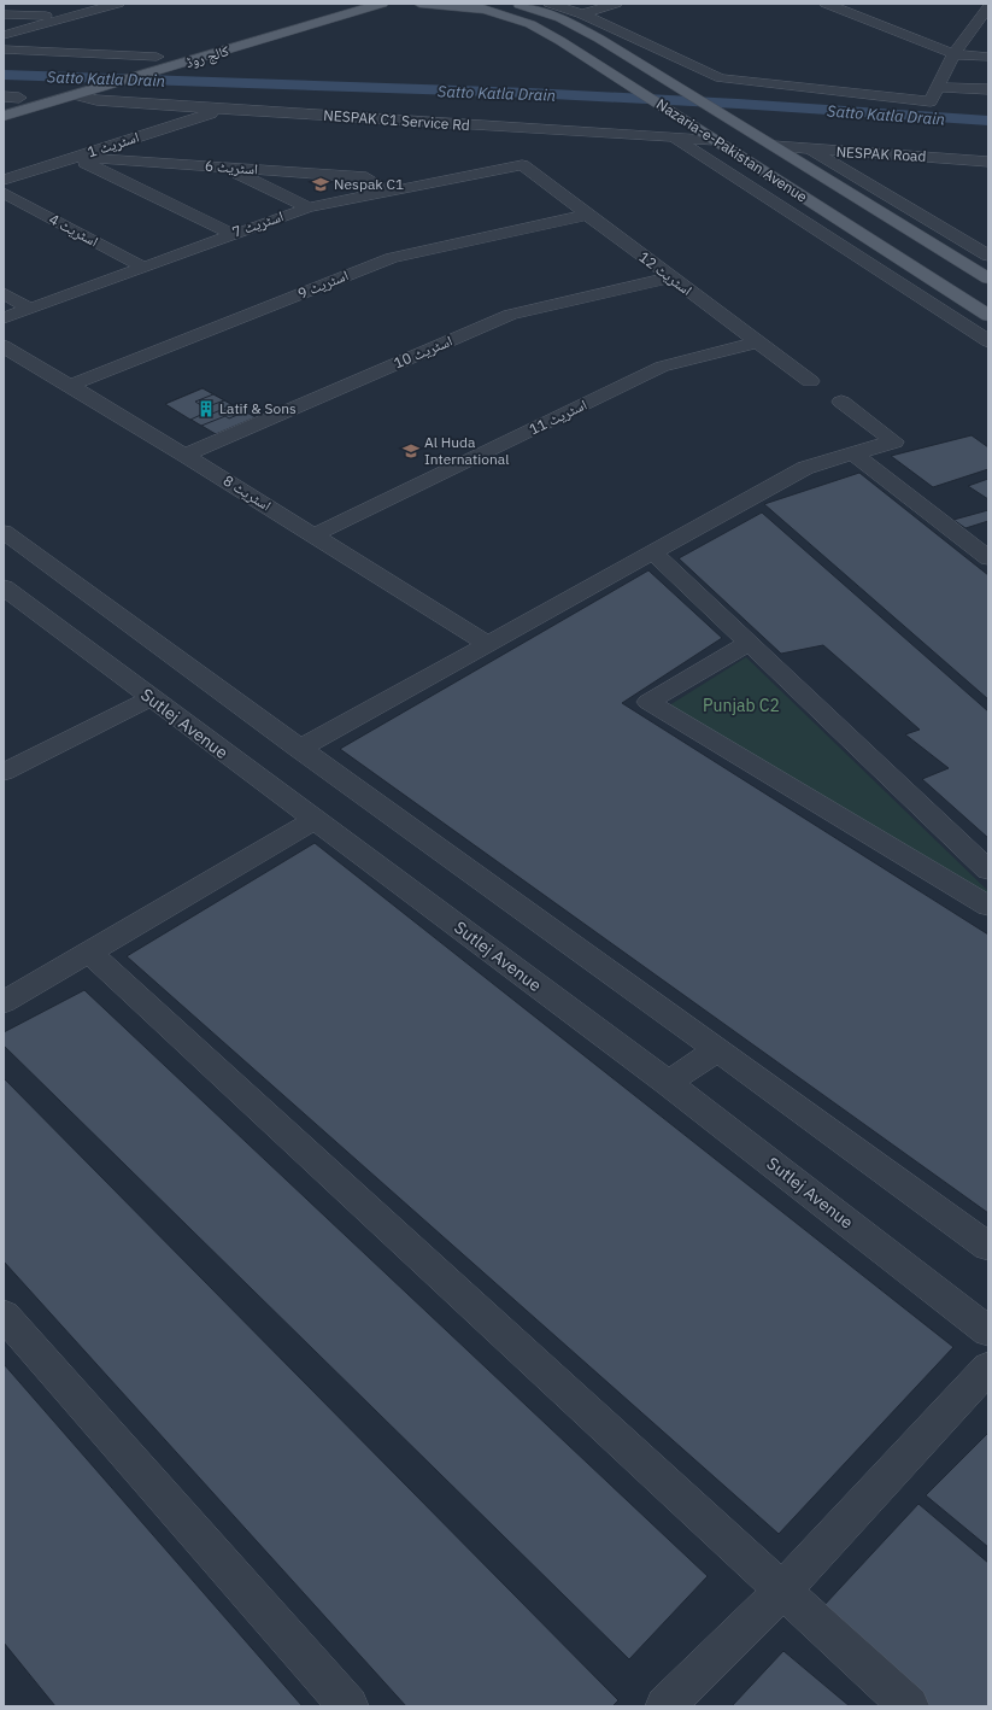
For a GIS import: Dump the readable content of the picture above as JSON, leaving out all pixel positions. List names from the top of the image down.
{
  "streets": {
    "main road": ["کالج روڈ", "Nazaria-e-Pakistan Avenue"],
    "street": [
      "NESPAK C1 Service Rd",
      "اسٹریٹ 1",
      "NESPAK Road",
      "اسٹریٹ 6",
      "اسٹریٹ 7",
      "اسٹریٹ 4",
      "اسٹریٹ 12",
      "اسٹریٹ 9",
      "اسٹریٹ 10",
      "اسٹریٹ 11",
      "اسٹریٹ 8",
      "Sutlej Avenue"
    ]
  },
  "crossings": [
    ["کالج روڈ", "NESPAK C1 Service Rd"],
    ["NESPAK C1 Service Rd", "اسٹریٹ 1"],
    ["NESPAK C1 Service Rd", "Nazaria-e-Pakistan Avenue"],
    ["اسٹریٹ 1", "اسٹریٹ 6"],
    ["Nazaria-e-Pakistan Avenue", "NESPAK Road"],
    ["اسٹریٹ 6", "اسٹریٹ 7"],
    ["اسٹریٹ 7", "اسٹریٹ 4"],
    ["اسٹریٹ 7", "اسٹریٹ 12"],
    ["اسٹریٹ 12", "اسٹریٹ 9"],
    ["اسٹریٹ 12", "اسٹریٹ 10"],
    ["اسٹریٹ 12", "اسٹریٹ 11"],
    ["اسٹریٹ 9", "اسٹریٹ 8"],
    ["اسٹریٹ 10", "اسٹریٹ 8"],
    ["اسٹریٹ 11", "اسٹریٹ 8"]
  ],
  "water": ["Satto Katla Drain"],
  "parks": ["Punjab C2"],
  "places": {
    "school or university": ["Nespak C1", "Al Huda International"],
    "building": ["Latif & Sons"]
  }
}
